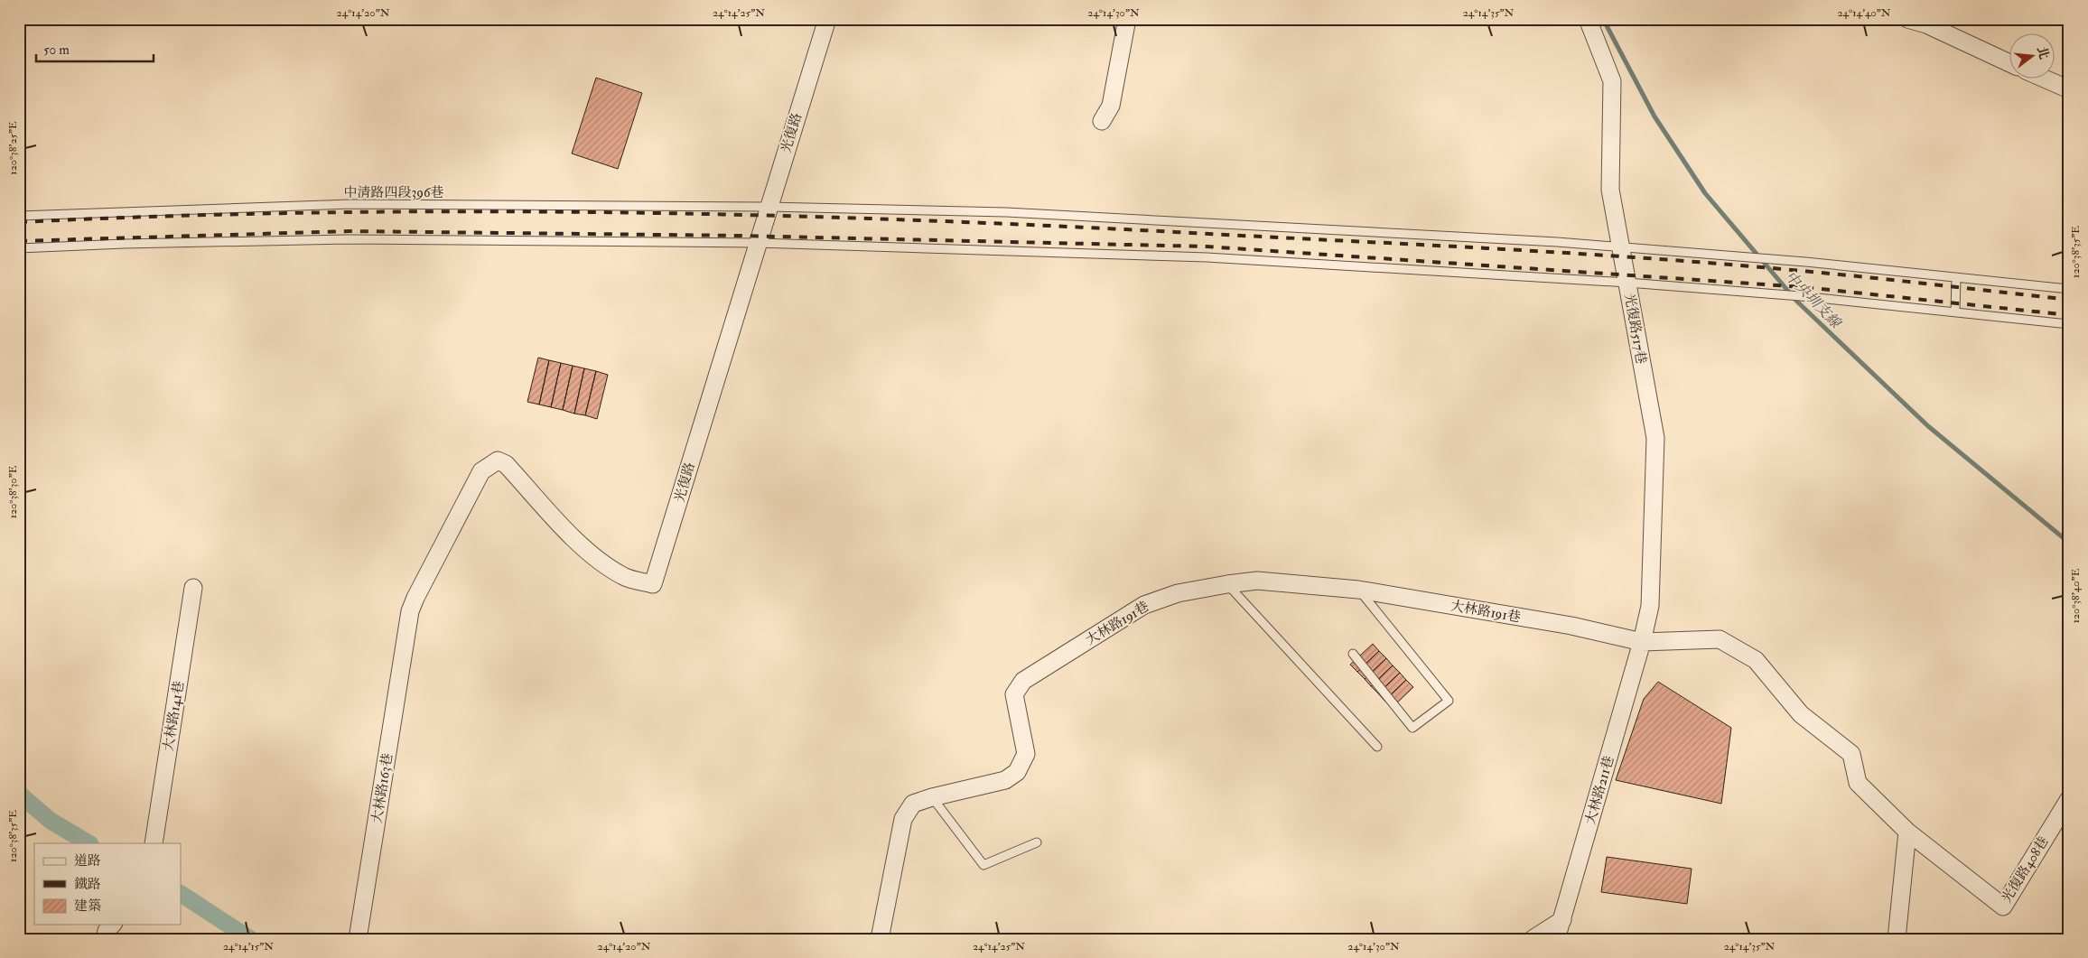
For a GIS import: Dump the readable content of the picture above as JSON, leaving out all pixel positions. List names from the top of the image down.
{
  "streets": {
    "street": [
      "光復路",
      "光復路517巷",
      "大林路191巷",
      "大林路141巷",
      "大林路163巷",
      "大林路211巷",
      "光復路408巷"
    ],
    "lane": ["中清路四段396巷"]
  },
  "crossings": [
    ["光復路", "中清路四段396巷"],
    ["光復路", "大林路163巷"],
    ["中清路四段396巷", "光復路517巷"],
    ["光復路517巷", "大林路191巷"],
    ["光復路517巷", "大林路211巷"],
    ["大林路191巷", "大林路211巷"],
    ["大林路191巷", "光復路408巷"]
  ],
  "water": ["中央圳支線"],
  "legend": ["道路", "鐵路", "建築"],
  "scale_bar": "50 m",
  "north": "right",
  "coordinates": [
    "24°14'20\"N",
    "24°14'25\"N",
    "24°14'30\"N",
    "24°14'35\"N",
    "24°14'40\"N",
    "120°38'25\"E",
    "120°38'35\"E",
    "120°38'30\"E",
    "120°38'40\"E",
    "24°14'15\"N"
  ]
}
